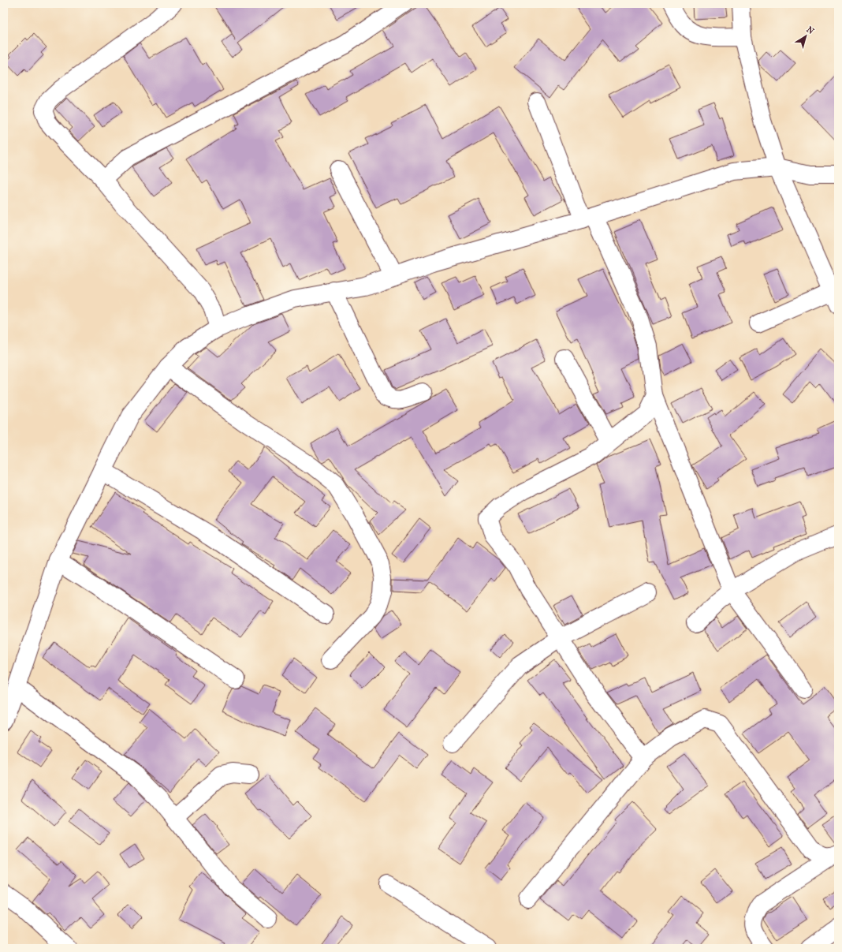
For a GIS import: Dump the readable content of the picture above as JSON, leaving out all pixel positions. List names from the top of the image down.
{
  "north": "top right"
}
